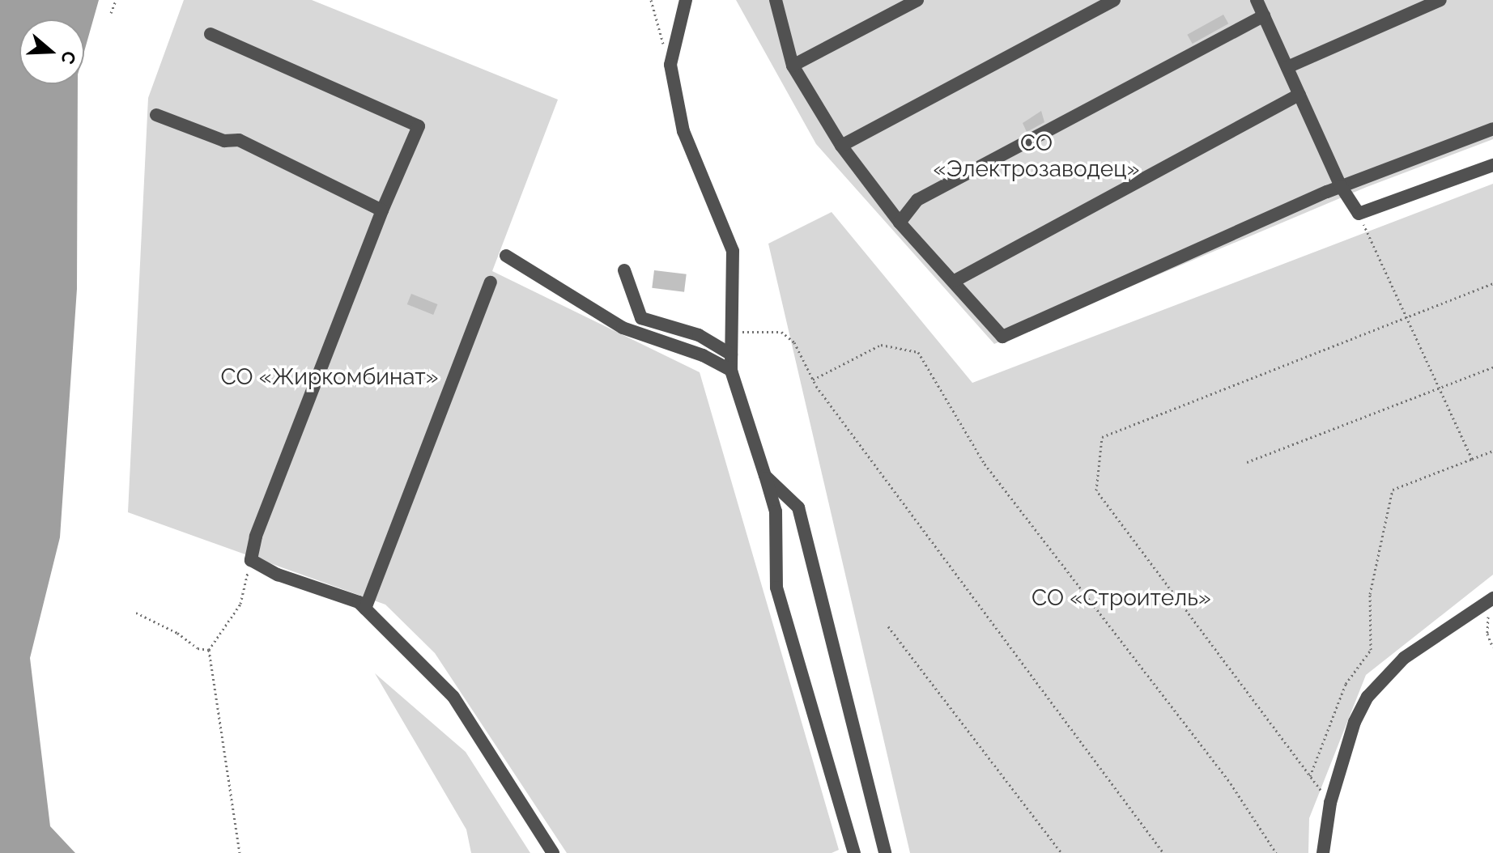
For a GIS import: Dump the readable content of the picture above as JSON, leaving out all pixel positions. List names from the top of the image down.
{
  "parks": ["СО «Электрозаводец»", "СО «Жиркомбинат»", "СО «Строитель»"],
  "north": "right"
}
